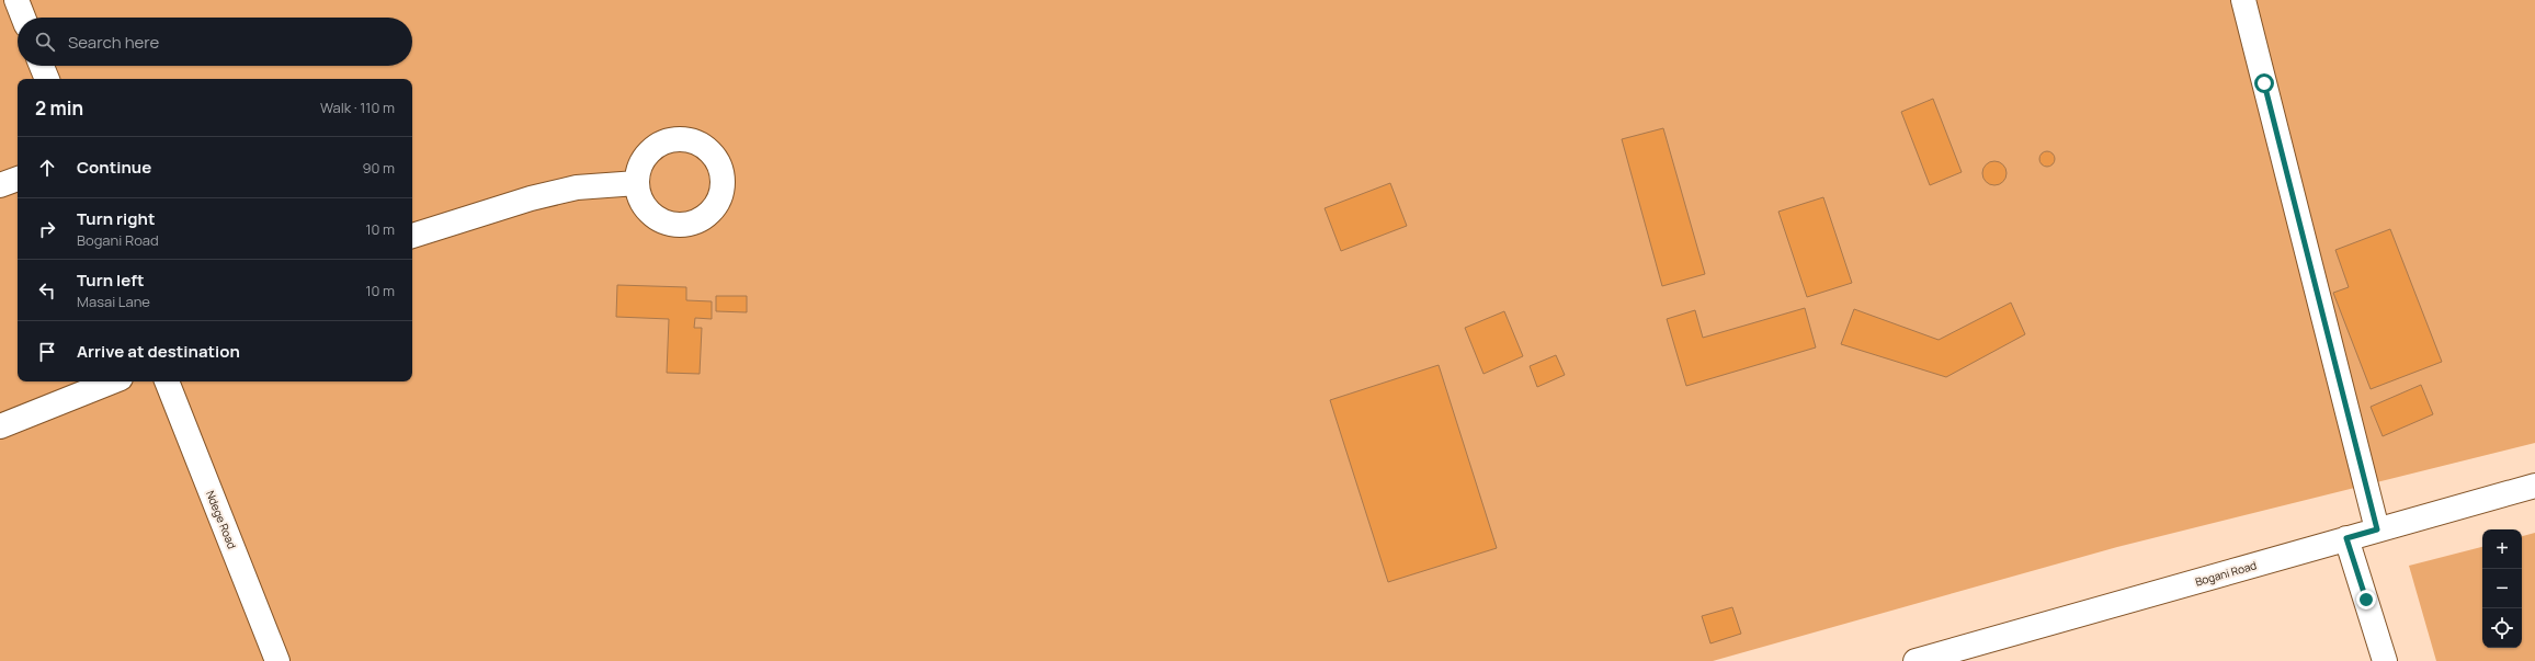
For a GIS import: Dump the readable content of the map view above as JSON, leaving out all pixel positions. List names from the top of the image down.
{
  "streets": {
    "street": ["Ndege Road", "Bogani Road"]
  },
  "page": {
    "search": "Search here",
    "heading": ["2 min", "Walk · 110 m"],
    "list": [
      ["Continue", "90 m"],
      ["Turn right", "Bogani Road", "10 m"],
      ["Turn left", "Masai Lane", "10 m"],
      "Arrive at destination"
    ],
    "map_buttons": ["+", "−"]
  }
}
